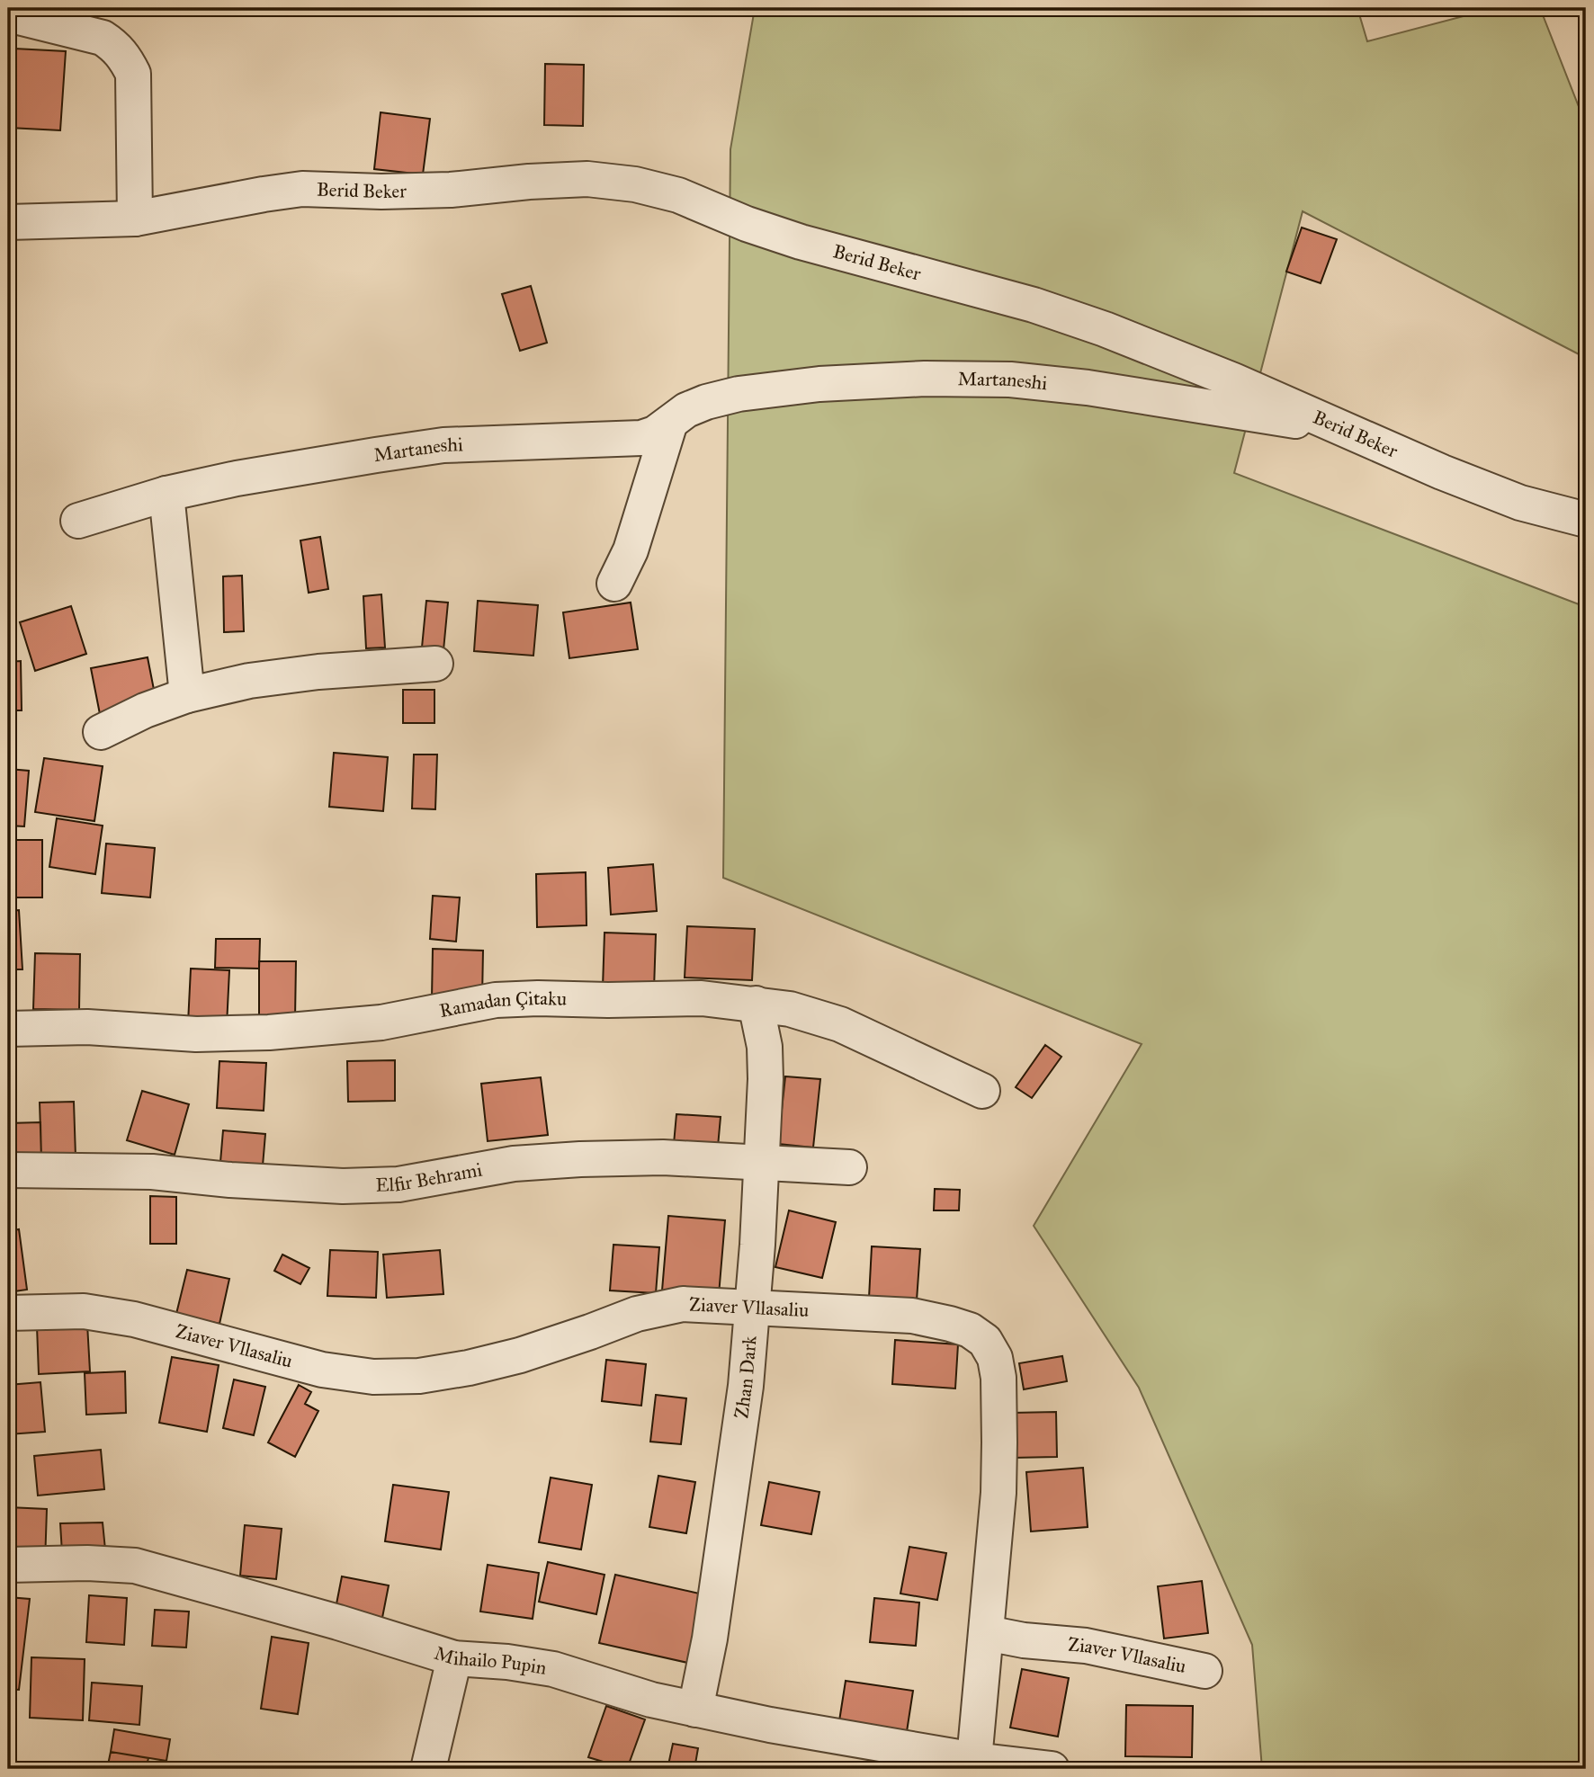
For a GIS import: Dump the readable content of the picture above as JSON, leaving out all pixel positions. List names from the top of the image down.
{
  "streets": {
    "street": [
      "Berid Beker",
      "Martaneshi",
      "Ramadan Çitaku",
      "Elfir Behrami",
      "Ziaver Vllasaliu",
      "Zhan Dark",
      "Mihailo Pupin"
    ]
  },
  "crossings": [
    ["Berid Beker", "Martaneshi"],
    ["Ramadan Çitaku", "Zhan Dark"],
    ["Elfir Behrami", "Zhan Dark"],
    ["Ziaver Vllasaliu", "Zhan Dark"],
    ["Zhan Dark", "Mihailo Pupin"]
  ]
}
